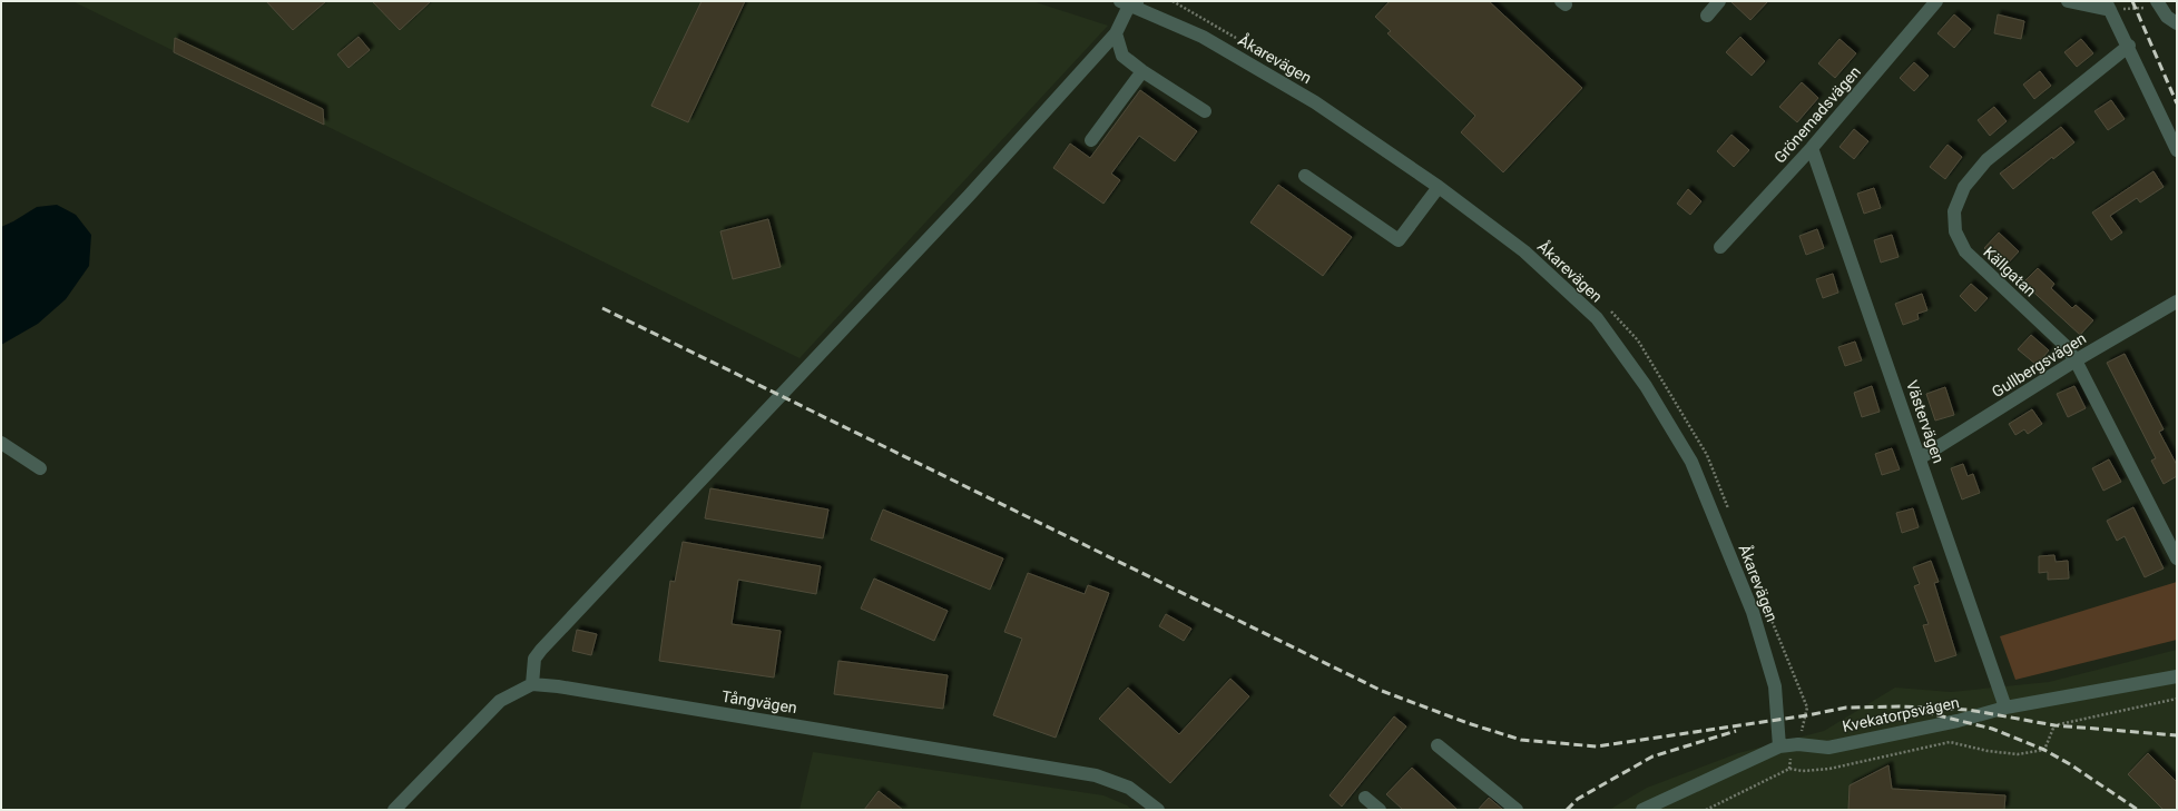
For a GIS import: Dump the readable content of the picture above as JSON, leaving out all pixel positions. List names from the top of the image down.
{
  "streets": {
    "street": [
      "Åkarevägen",
      "Grönemadsvägen",
      "Källgatan",
      "Gullbergsvägen",
      "Västervägen",
      "Tångvägen",
      "Kvekatorpsvägen"
    ]
  },
  "crossings": [
    ["Åkarevägen", "Kvekatorpsvägen"],
    ["Grönemadsvägen", "Västervägen"],
    ["Källgatan", "Gullbergsvägen"],
    ["Gullbergsvägen", "Västervägen"],
    ["Västervägen", "Kvekatorpsvägen"]
  ]
}
